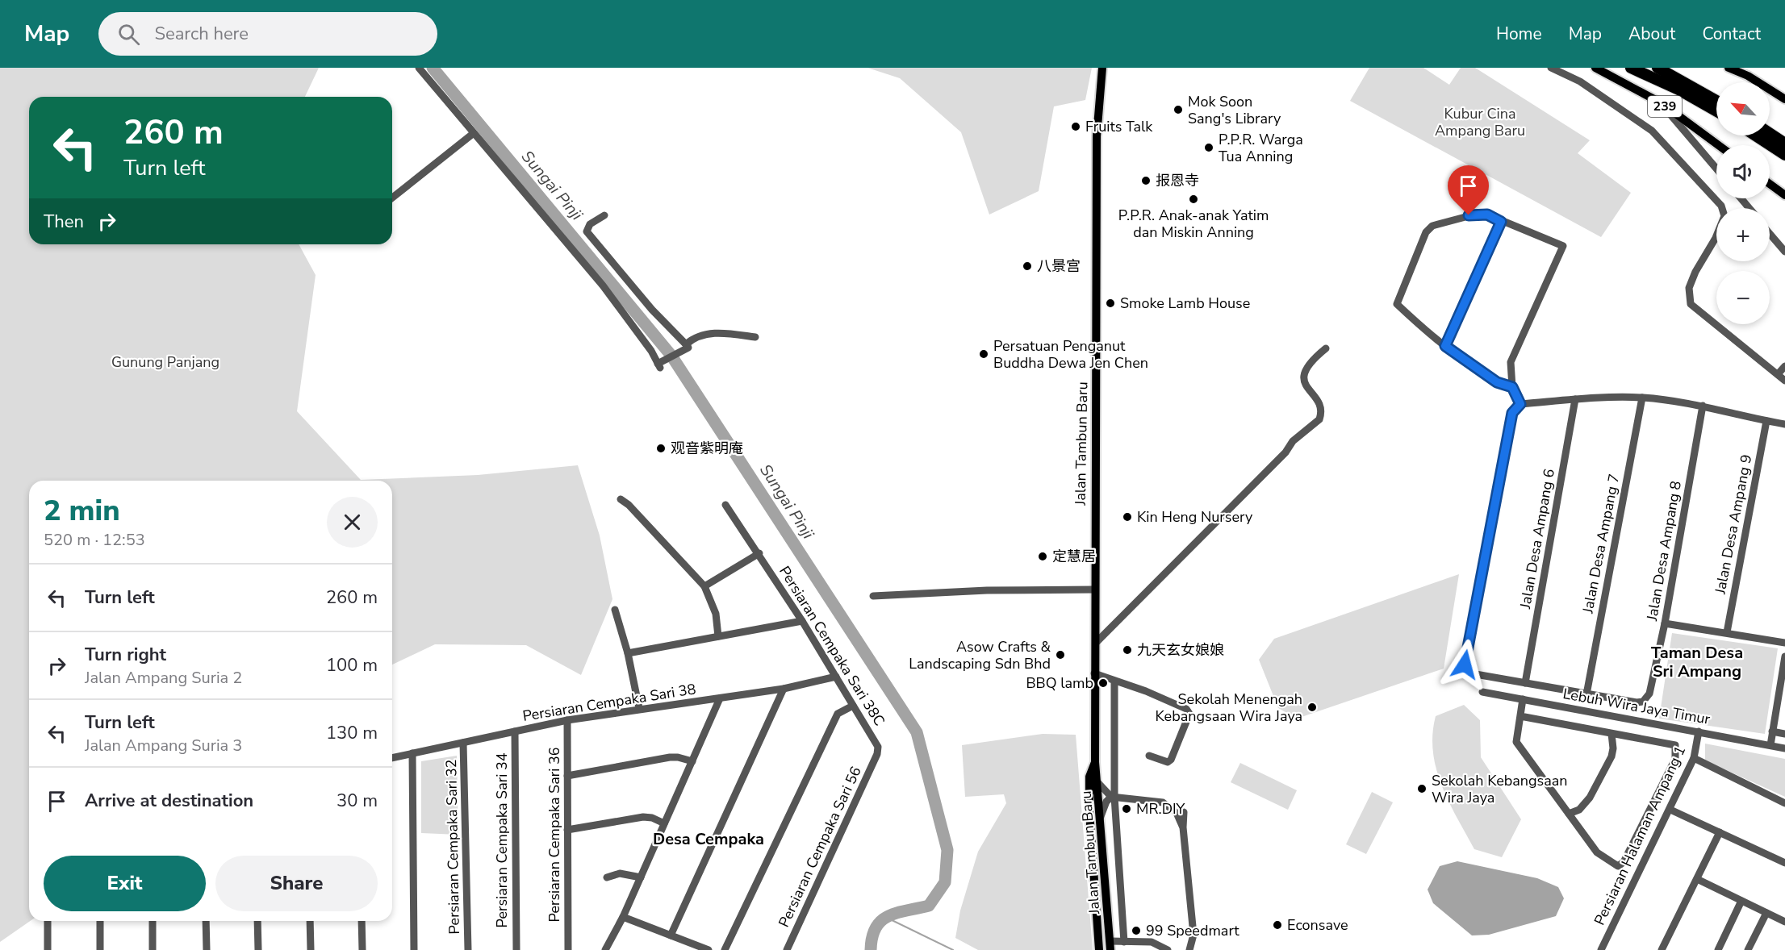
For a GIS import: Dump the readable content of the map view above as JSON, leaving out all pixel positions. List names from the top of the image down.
{
  "streets": {
    "main road": ["239", "Jalan Tambun Baru"],
    "street": [
      "Jalan Desa Ampang 9",
      "Jalan Desa Ampang 6",
      "Jalan Desa Ampang 7",
      "Jalan Desa Ampang 8",
      "Persiaran Cempaka Sari 38C",
      "Persiaran Cempaka Sari 38",
      "Lebuh Wira Jaya Timur",
      "Persiaran Cempaka Sari 36",
      "Persiaran Halaman Ampang 1",
      "Persiaran Cempaka Sari 34",
      "Persiaran Cempaka Sari 32",
      "Persiaran Cempaka Sari 56"
    ]
  },
  "crossings": [
    ["Jalan Desa Ampang 7", "Jalan Desa Ampang 8"],
    ["Persiaran Cempaka Sari 38C", "Persiaran Cempaka Sari 38"],
    ["Persiaran Cempaka Sari 38C", "Persiaran Cempaka Sari 56"],
    ["Persiaran Cempaka Sari 38", "Persiaran Cempaka Sari 36"],
    ["Persiaran Cempaka Sari 38", "Persiaran Cempaka Sari 34"],
    ["Persiaran Cempaka Sari 38", "Persiaran Cempaka Sari 32"],
    ["Lebuh Wira Jaya Timur", "Persiaran Halaman Ampang 1"]
  ],
  "districts": ["Taman Desa Sri Ampang", "Desa Cempaka"],
  "water": ["Sungai Pinji"],
  "parks": ["Kubur Cina Ampang Baru", "Gunung Panjang"],
  "places": [
    "Mok Soon Sang's Library",
    "Fruits Talk",
    "P.P.R. Warga Tua Anning",
    "报恩寺",
    "P.P.R. Anak-anak Yatim dan Miskin Anning",
    "八景宫",
    "Smoke Lamb House",
    "Persatuan Penganut Buddha Dewa Jen Chen",
    "观音紫明庵",
    "Kin Heng Nursery",
    "定慧居",
    "九天玄女娘娘",
    "Asow Crafts & Landscaping Sdn Bhd",
    "BBQ lamb",
    "Sekolah Menengah Kebangsaan Wira Jaya",
    "Sekolah Kebangsaan Wira Jaya",
    "MR.DIY",
    "Econsave",
    "99 Speedmart"
  ],
  "north": "top left",
  "page": {
    "header": "Map",
    "search": "Search here",
    "nav": [
      "Home",
      "Map",
      "About",
      "Contact"
    ],
    "map_buttons": ["+", "−"],
    "turn": ["260 m", "Turn left"],
    "then": "Then",
    "heading": ["2 min", "520 m · 12:53"],
    "list": [
      {
        "name": "Turn left",
        "value": "260 m"
      },
      {
        "name": "Turn right",
        "note": "Jalan Ampang Suria 2",
        "value": "100 m"
      },
      {
        "name": "Turn left",
        "note": "Jalan Ampang Suria 3",
        "value": "130 m"
      },
      {
        "name": "Arrive at destination",
        "value": "30 m"
      }
    ],
    "buttons": ["Exit", "Share"]
  }
}
